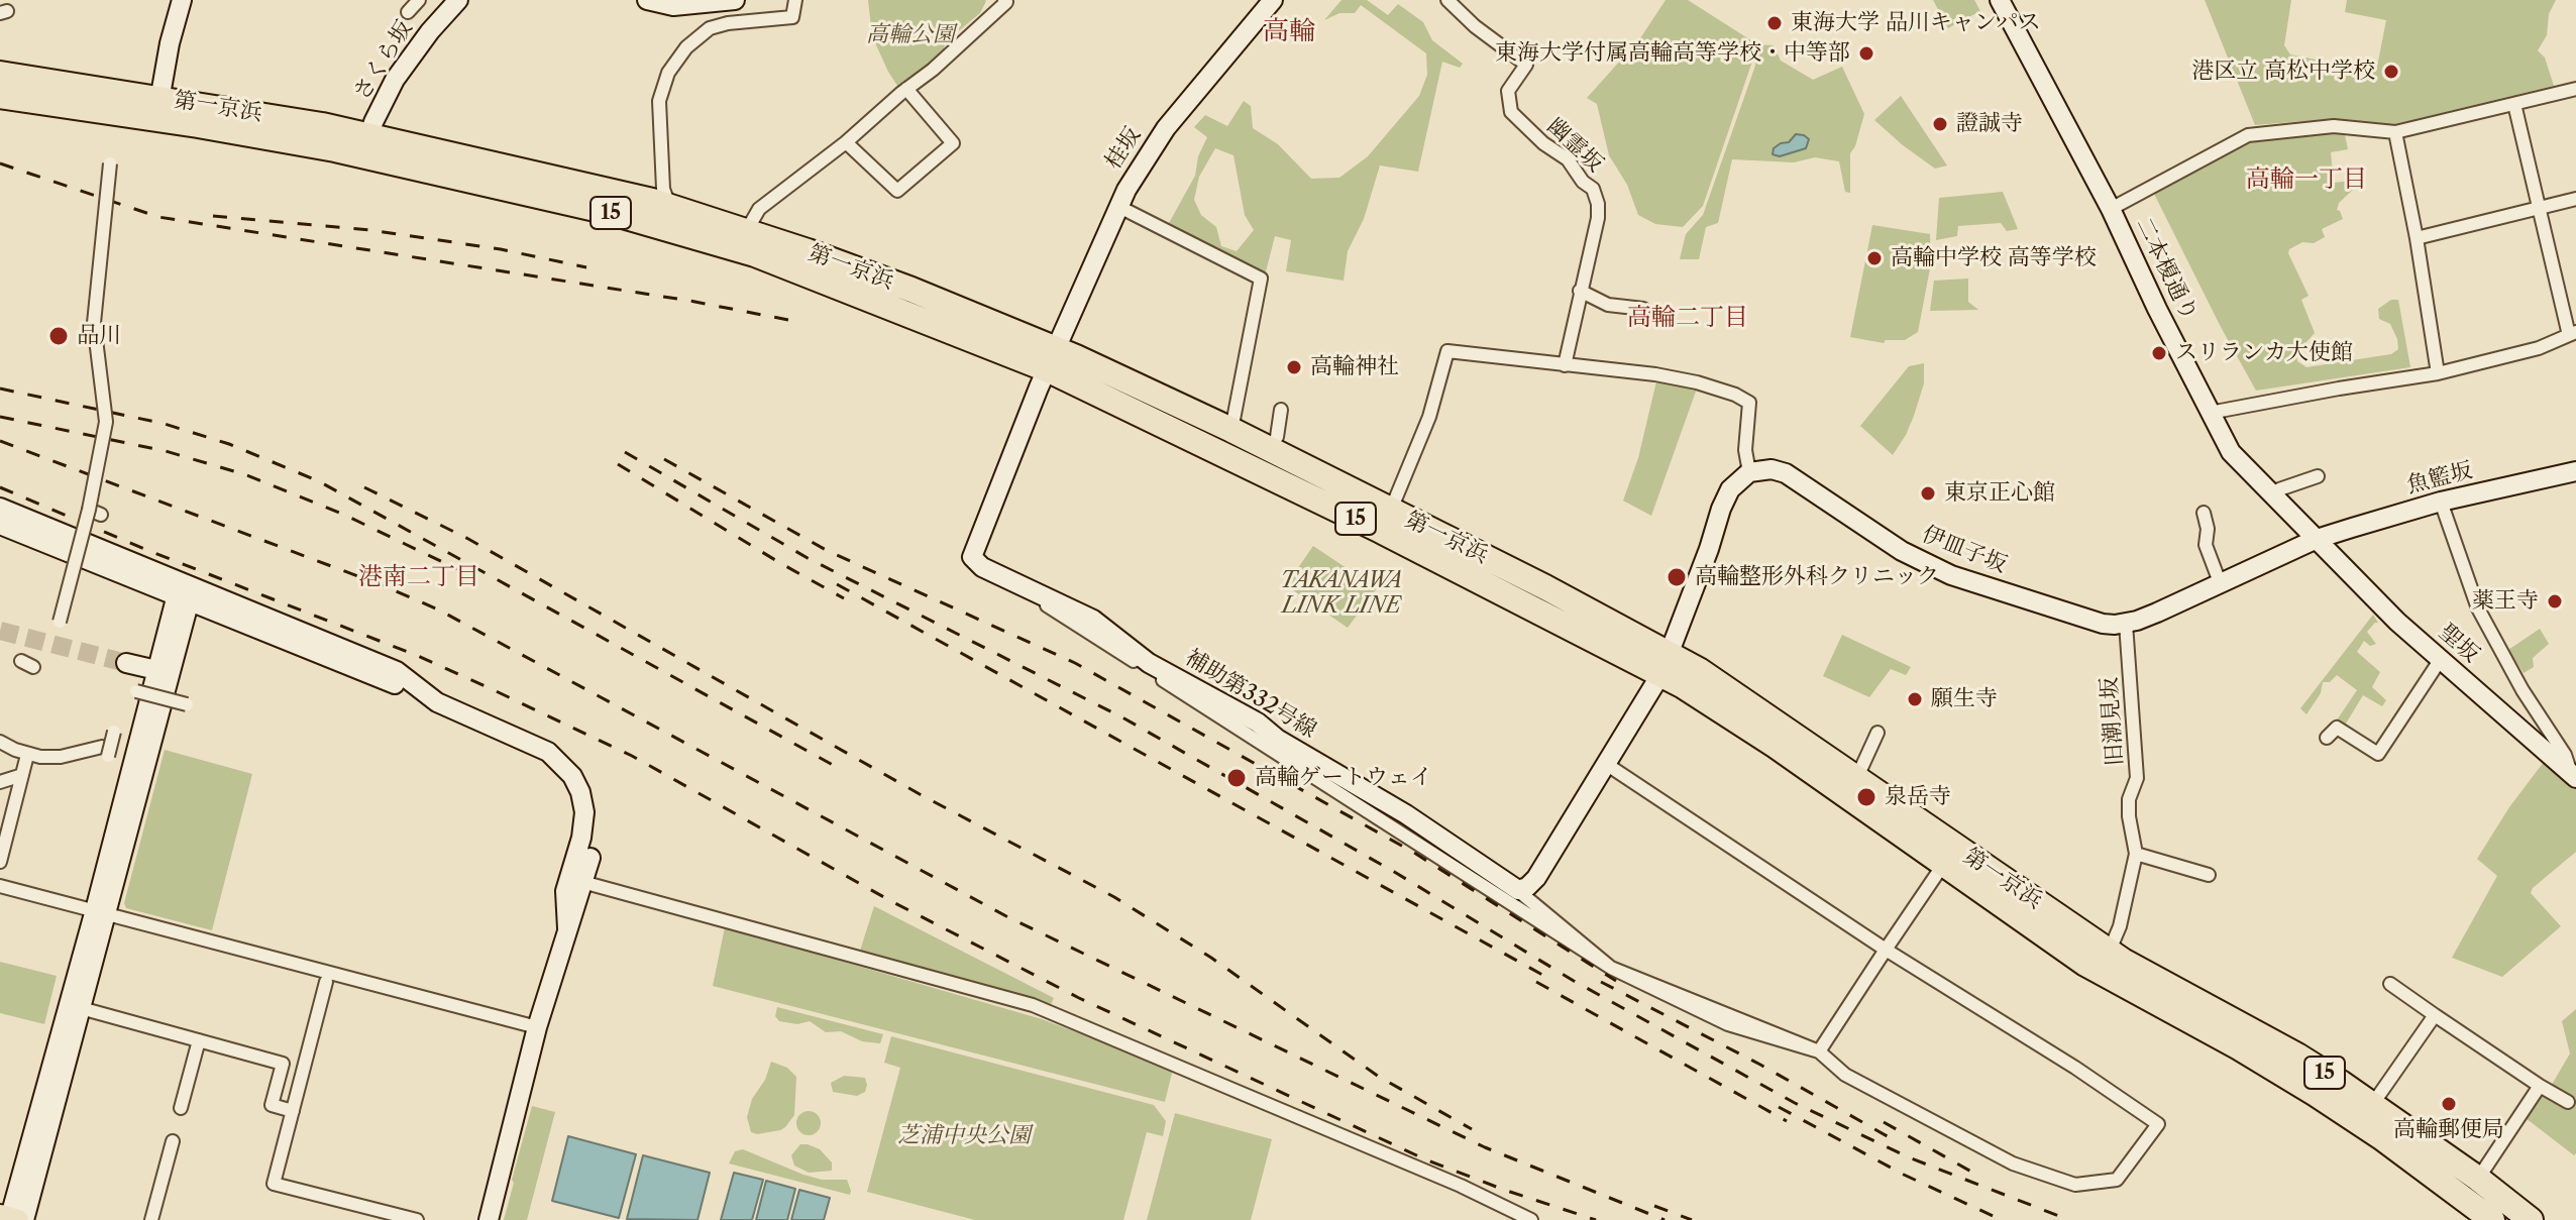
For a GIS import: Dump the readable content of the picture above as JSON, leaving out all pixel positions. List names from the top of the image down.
{
  "streets": {
    "highway": ["第一京浜", "15"],
    "street": [
      "さくら坂",
      "幽霊坂",
      "桂坂",
      "二本榎通り",
      "魚籃坂",
      "伊皿子坂",
      "聖坂",
      "補助第332号線",
      "旧潮見坂"
    ]
  },
  "crossings": [
    ["さくら坂", "第一京浜"],
    ["第一京浜", "桂坂"],
    ["第一京浜", "補助第332号線"],
    ["桂坂", "補助第332号線"],
    ["二本榎通り", "魚籃坂"],
    ["二本榎通り", "伊皿子坂"],
    ["二本榎通り", "聖坂"],
    ["魚籃坂", "伊皿子坂"],
    ["魚籃坂", "聖坂"],
    ["伊皿子坂", "聖坂"],
    ["伊皿子坂", "旧潮見坂"]
  ],
  "districts": [
    "高輪",
    "高輪一丁目",
    "高輪二丁目",
    "港南二丁目"
  ],
  "parks": ["高輪公園", "TAKANAWA LINK LINE", "芝浦中央公園"],
  "places": [
    "東海大学 品川キャンパス",
    "東海大学付属高輪高等学校・中等部",
    "港区立 高松中学校",
    "證誠寺",
    "高輪中学校 高等学校",
    "品川",
    "スリランカ大使館",
    "高輪神社",
    "東京正心館",
    "高輪整形外科クリニック",
    "薬王寺",
    "願生寺",
    "高輪ゲートウェイ",
    "泉岳寺",
    "高輪郵便局"
  ]
}
